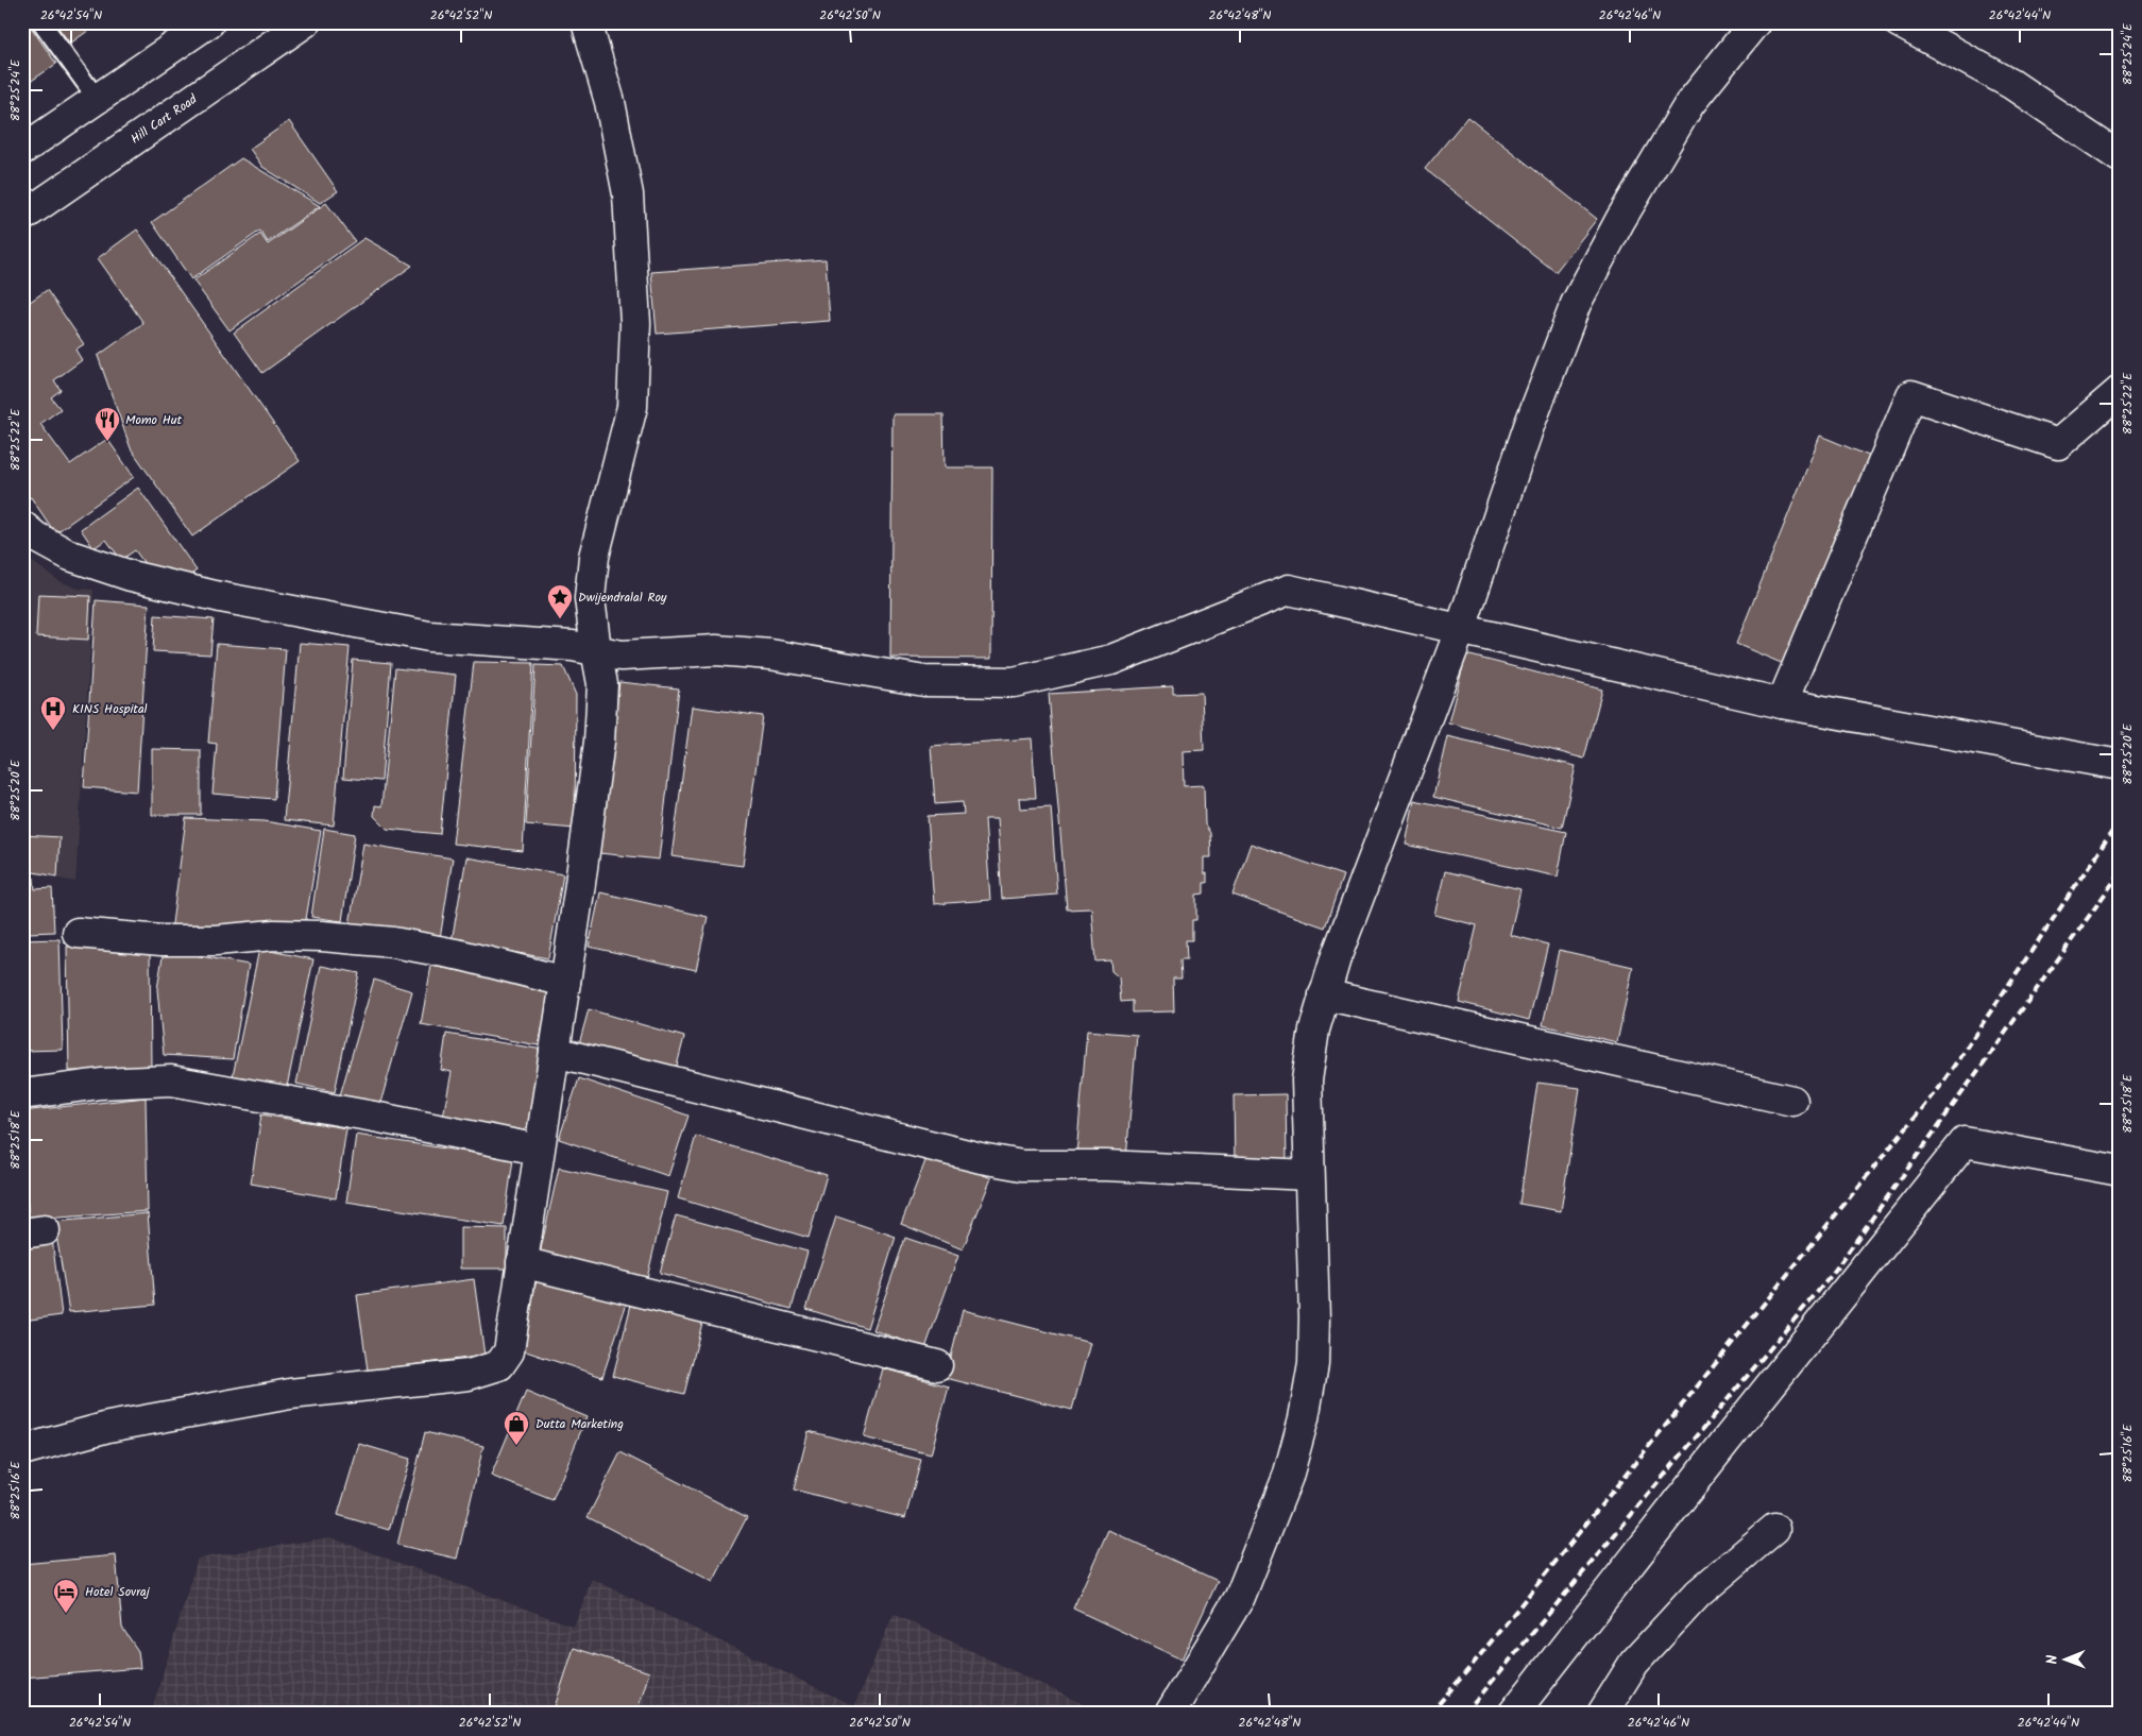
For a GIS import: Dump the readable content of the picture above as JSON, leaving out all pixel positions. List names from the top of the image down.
{
  "streets": {
    "street": ["Hill Cart Road"]
  },
  "places": {
    "restaurant": ["Momo Hut"],
    "place": ["Dwijendralal Roy"],
    "hospital": ["KINS Hospital"],
    "shop": ["Dutta Marketing"],
    "hotel": ["Hotel Sovraj"]
  },
  "north": "left",
  "coordinates": [
    "26°42'54\"N",
    "26°42'52\"N",
    "26°42'50\"N",
    "26°42'48\"N",
    "26°42'46\"N",
    "26°42'44\"N",
    "88°25'24\"E",
    "88°25'22\"E",
    "88°25'20\"E",
    "88°25'18\"E",
    "88°25'16\"E"
  ]
}
